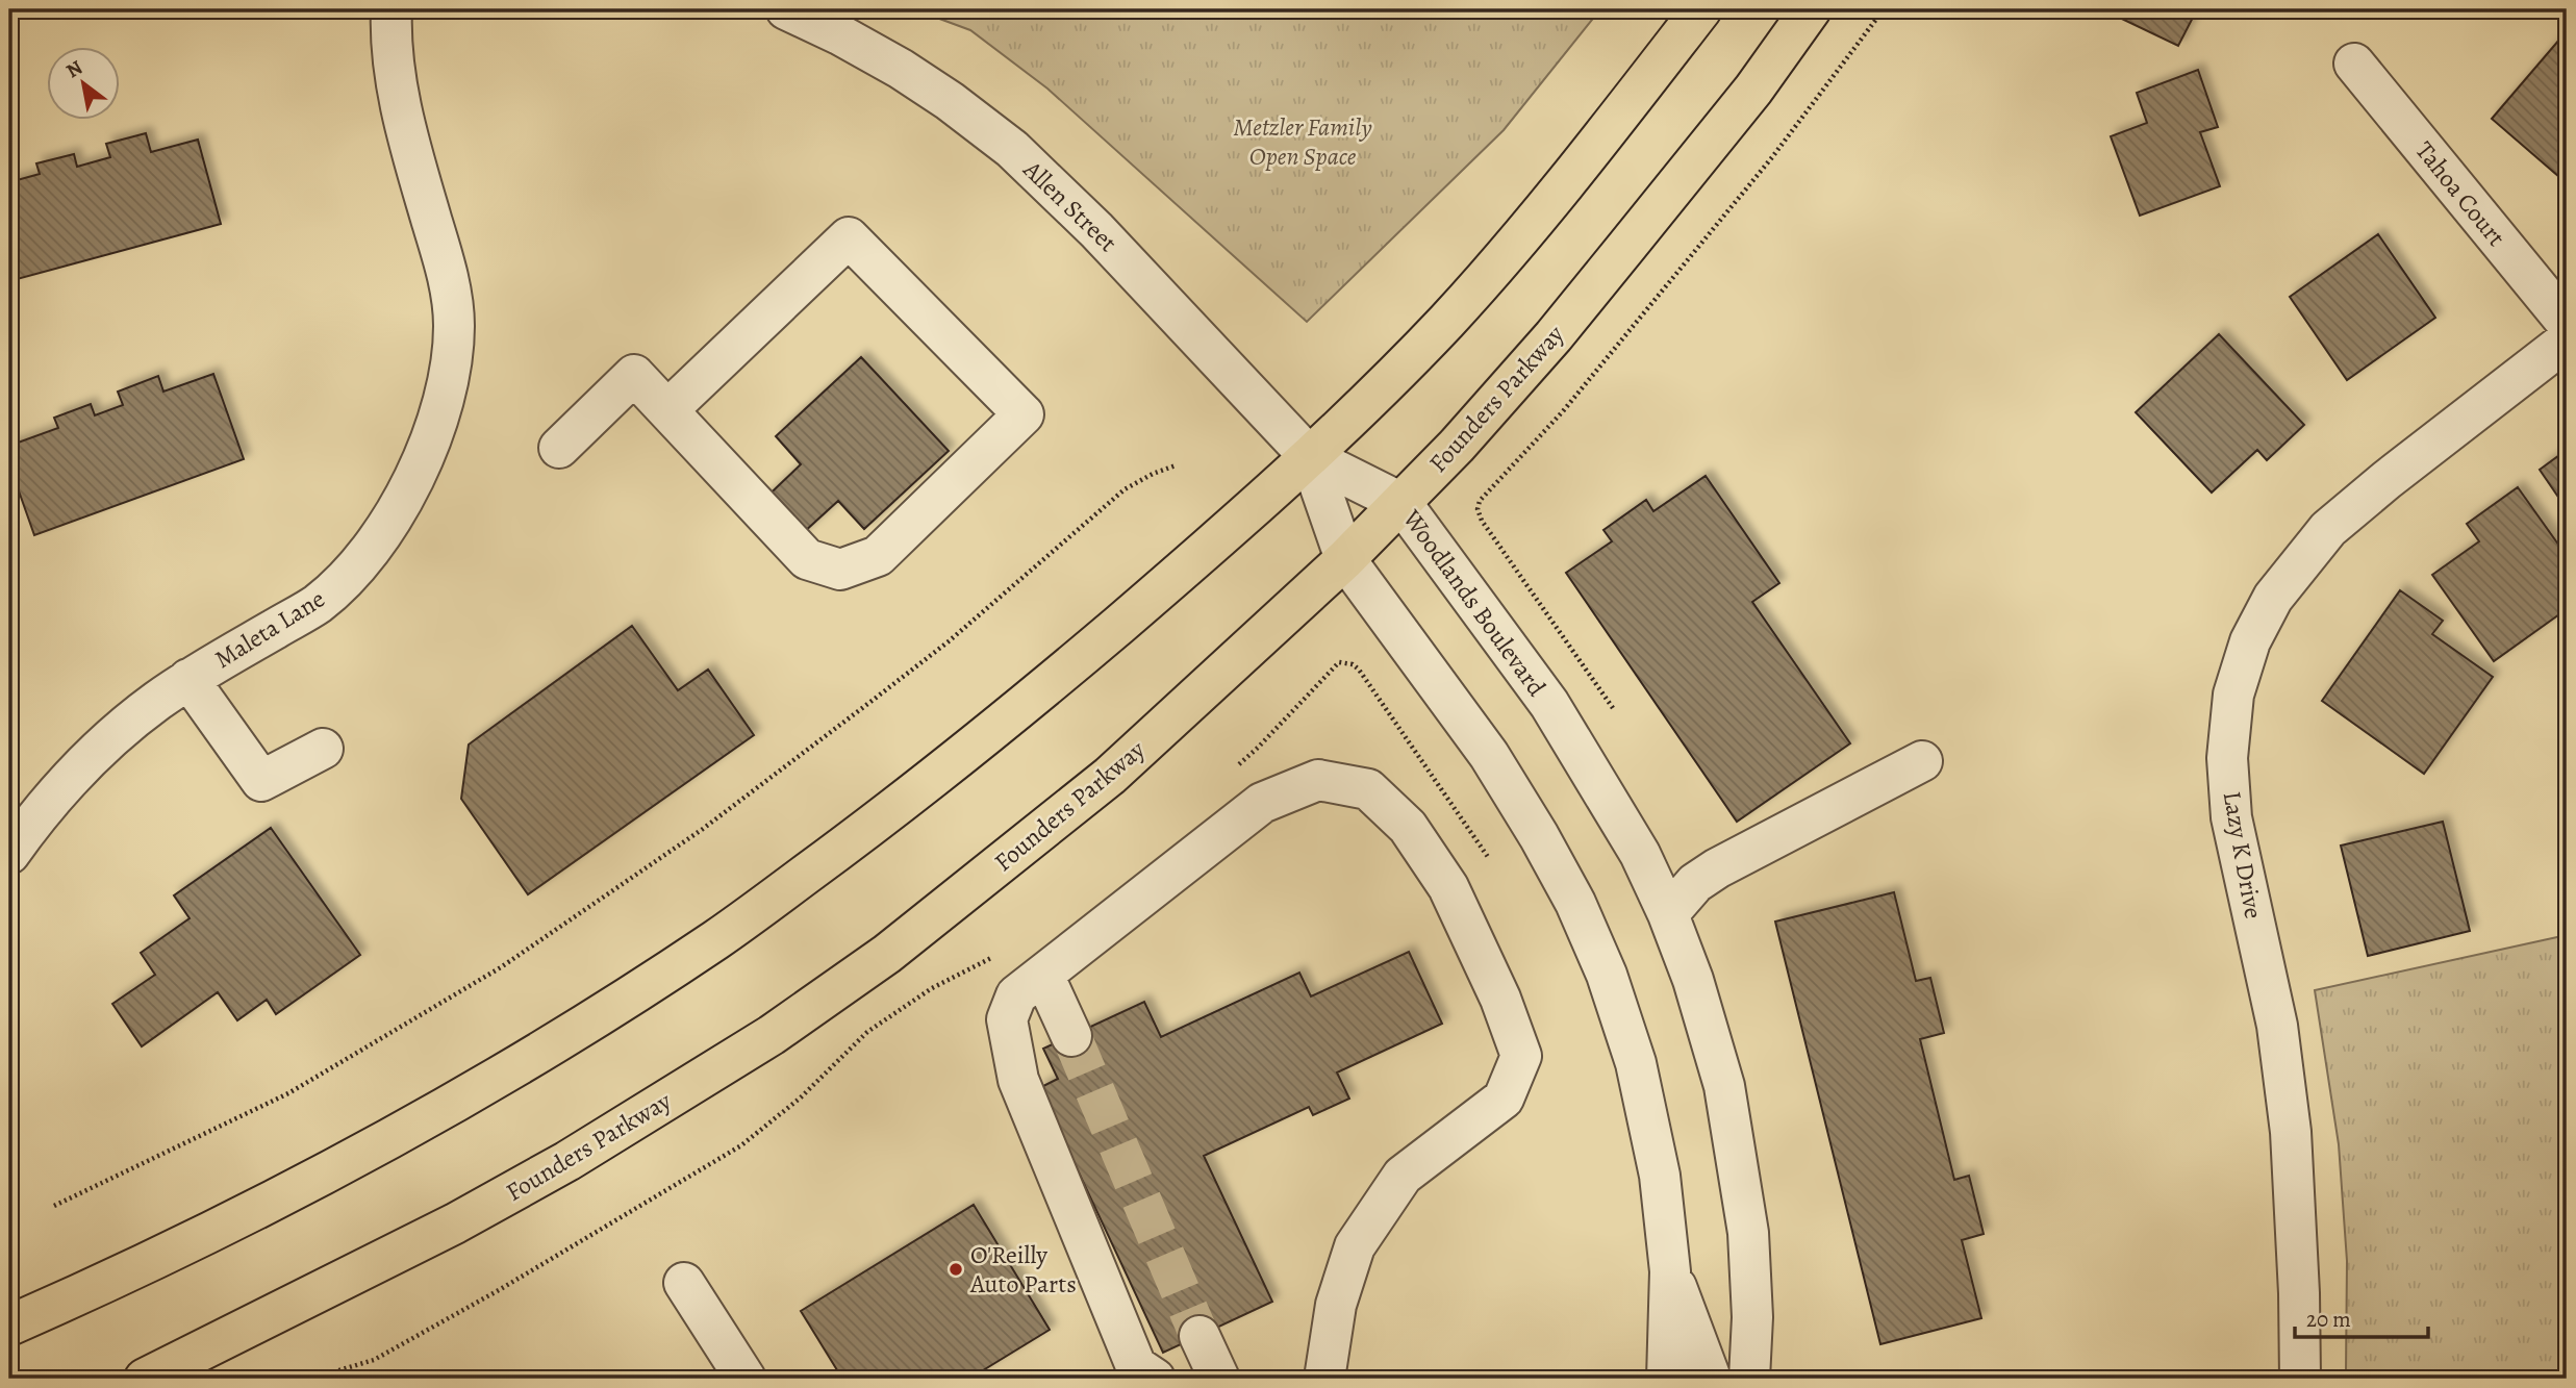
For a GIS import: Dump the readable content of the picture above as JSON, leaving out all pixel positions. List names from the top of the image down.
{
  "streets": {
    "highway": ["Founders Parkway"],
    "street": [
      "Tahoa Court",
      "Allen Street",
      "Woodlands Boulevard",
      "Maleta Lane",
      "Lazy K Drive"
    ]
  },
  "crossings": [
    ["Allen Street", "Woodlands Boulevard"],
    ["Founders Parkway", "Woodlands Boulevard"]
  ],
  "parks": ["Metzler Family Open Space"],
  "places": ["O'Reilly Auto Parts"],
  "scale_bar": "20 m",
  "north": "top left"
}
